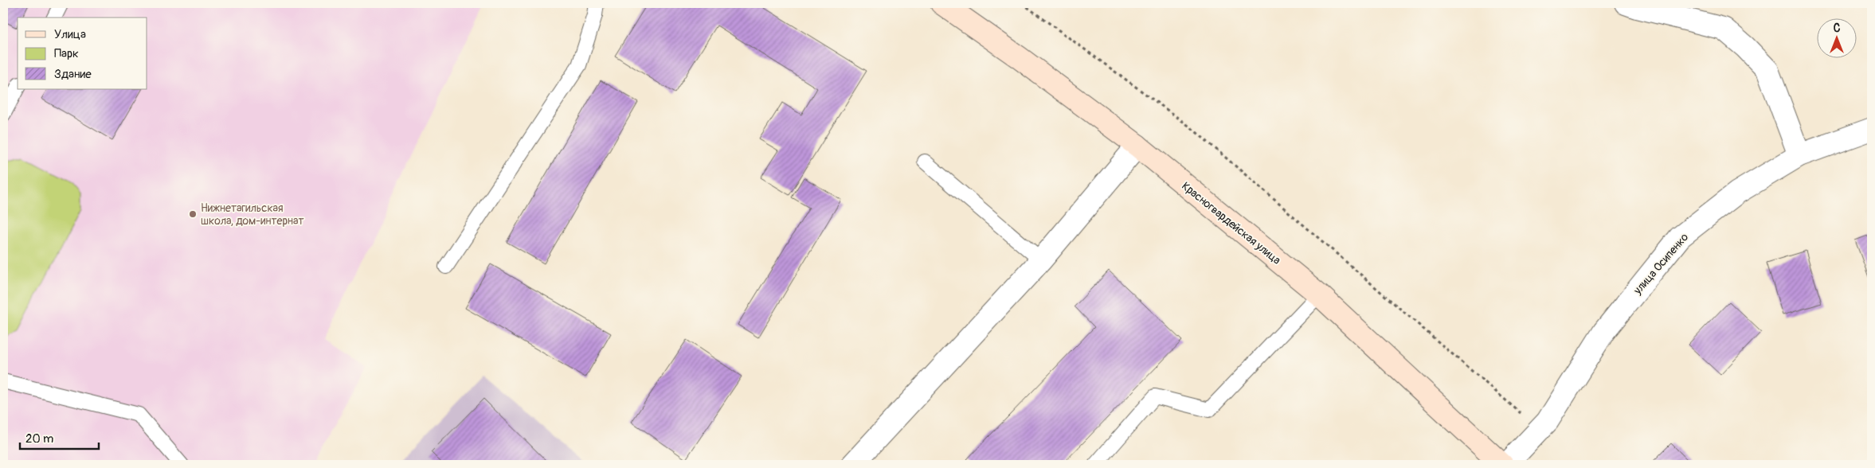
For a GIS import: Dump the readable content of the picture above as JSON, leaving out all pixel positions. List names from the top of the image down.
{
  "streets": {
    "main road": ["Красногвардейская улица"],
    "street": ["улица Осипенко"]
  },
  "places": ["Нижнетагильская школа, дом-интернат"],
  "legend": ["Улица", "Парк", "Здание"],
  "scale_bar": "20 m",
  "north": "top"
}
